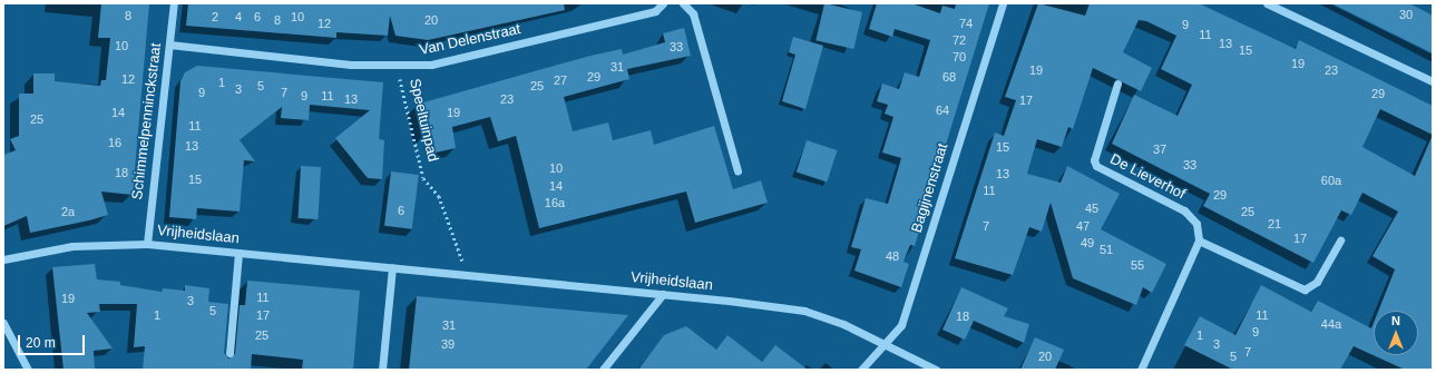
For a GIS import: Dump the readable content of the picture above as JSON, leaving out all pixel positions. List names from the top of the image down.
{
  "streets": {
    "street": [
      "Van Delenstraat",
      "Schimmelpenninckstraat",
      "De Lieverhof",
      "Bagijnenstraat",
      "Vrijheidslaan"
    ],
    "path": ["Speeltuinpad"]
  },
  "crossings": [
    ["Van Delenstraat", "Speeltuinpad"],
    ["Van Delenstraat", "Schimmelpenninckstraat"],
    ["Speeltuinpad", "Vrijheidslaan"],
    ["Schimmelpenninckstraat", "Vrijheidslaan"],
    ["Bagijnenstraat", "Vrijheidslaan"]
  ],
  "house_numbers": [
    "30",
    "8",
    "2",
    "4",
    "6",
    "10",
    "8",
    "20",
    "12",
    "74",
    "9",
    "11",
    "72",
    "13",
    "10",
    "33",
    "15",
    "70",
    "19",
    "31",
    "19",
    "23",
    "29",
    "68",
    "12",
    "27",
    "1",
    "5",
    "25",
    "3",
    "9",
    "7",
    "29",
    "9",
    "11",
    "13",
    "23",
    "17",
    "64",
    "14",
    "19",
    "25",
    "11",
    "16",
    "13",
    "15",
    "37",
    "33",
    "10",
    "18",
    "13",
    "15",
    "60a",
    "14",
    "11",
    "29",
    "16a",
    "45",
    "6",
    "2a",
    "25",
    "21",
    "7",
    "47",
    "17",
    "49",
    "51",
    "48",
    "55",
    "11",
    "19",
    "3",
    "5",
    "1",
    "17",
    "11",
    "18",
    "44a",
    "31",
    "9",
    "25",
    "1",
    "39",
    "3",
    "7",
    "20",
    "5"
  ],
  "scale_bar": "20 m",
  "north": "top"
}
